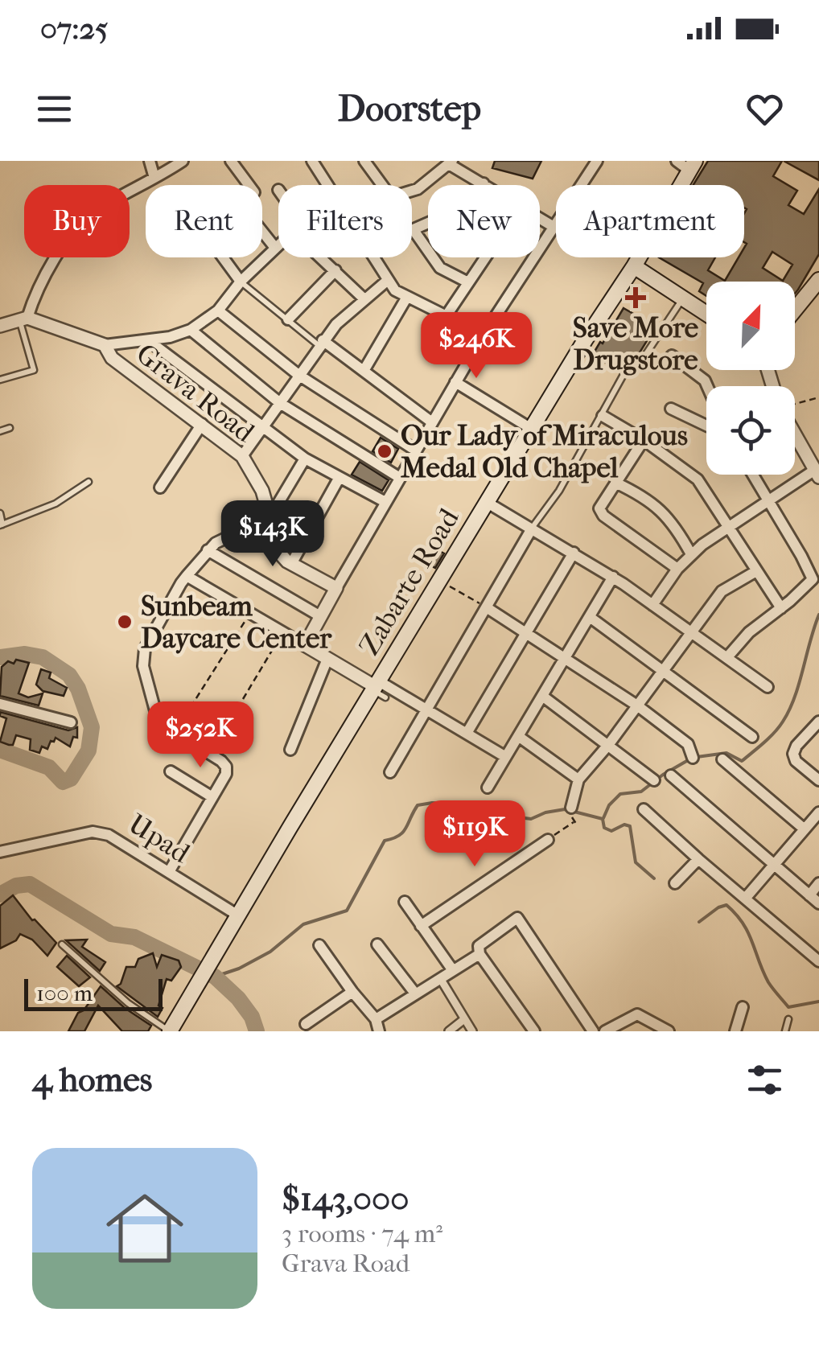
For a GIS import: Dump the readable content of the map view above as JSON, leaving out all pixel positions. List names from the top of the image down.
{
  "streets": {
    "main road": ["Zabarte Road"],
    "street": ["Grava Road", "Upad"]
  },
  "crossings": [
    ["Zabarte Road", "Upad"]
  ],
  "places": {
    "health": ["Save More Drugstore"],
    "other": ["Our Lady of Miraculous Medal Old Chapel", "Sunbeam Daycare Center"]
  },
  "scale_bar": "100 m",
  "north": "top right",
  "page": {
    "status": "07:25",
    "header": "Doorstep",
    "chip": [
      "Buy",
      "Rent",
      "Filters",
      "New",
      "Apartment"
    ],
    "price": [
      "$246K",
      "$143K",
      "$252K",
      "$119K"
    ],
    "scale": "100 m",
    "heading": "4 homes",
    "list": [
      {
        "name": "$143,000",
        "note": "3 rooms · 74 m² · Grava Road"
      }
    ]
  }
}
